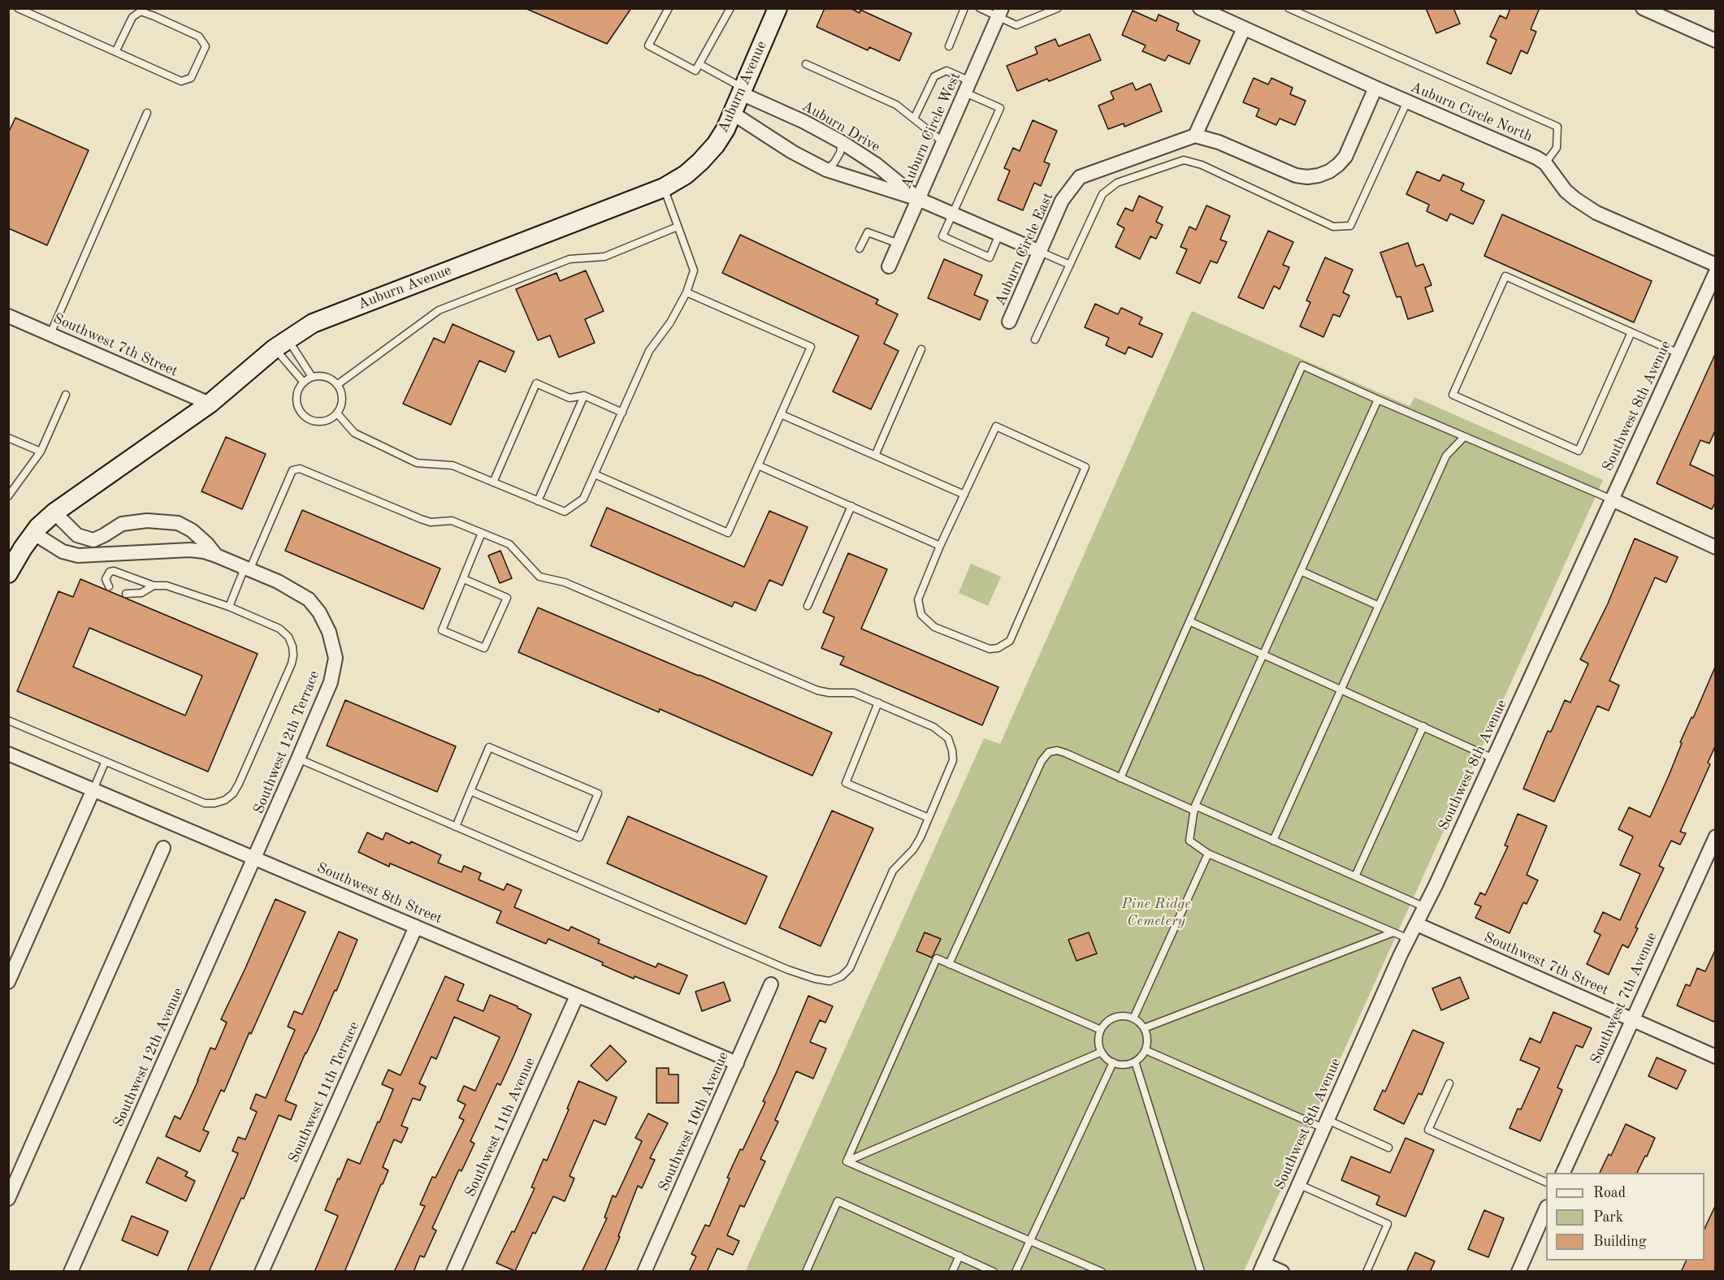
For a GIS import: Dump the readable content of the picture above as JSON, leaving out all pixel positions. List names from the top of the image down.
{
  "streets": {
    "street": [
      "Auburn Avenue",
      "Auburn Circle North",
      "Auburn Drive",
      "Auburn Circle West",
      "Auburn Circle East",
      "Southwest 7th Street",
      "Southwest 8th Avenue",
      "Southwest 12th Terrace",
      "Southwest 8th Street",
      "Southwest 7th Avenue",
      "Southwest 12th Avenue",
      "Southwest 11th Terrace",
      "Southwest 10th Avenue",
      "Southwest 11th Avenue"
    ]
  },
  "crossings": [
    ["Auburn Avenue", "Auburn Drive"],
    ["Auburn Avenue", "Southwest 7th Street"],
    ["Auburn Avenue", "Southwest 12th Terrace"],
    ["Auburn Drive", "Auburn Circle West"],
    ["Auburn Drive", "Auburn Circle East"],
    ["Southwest 7th Street", "Southwest 8th Avenue"],
    ["Southwest 7th Street", "Southwest 7th Avenue"],
    ["Southwest 12th Terrace", "Southwest 8th Street"],
    ["Southwest 12th Terrace", "Southwest 12th Avenue"],
    ["Southwest 8th Street", "Southwest 12th Avenue"],
    ["Southwest 8th Street", "Southwest 11th Terrace"],
    ["Southwest 8th Street", "Southwest 10th Avenue"],
    ["Southwest 8th Street", "Southwest 11th Avenue"]
  ],
  "parks": ["Pine Ridge Cemetery"],
  "legend": ["Road", "Park", "Building"]
}
